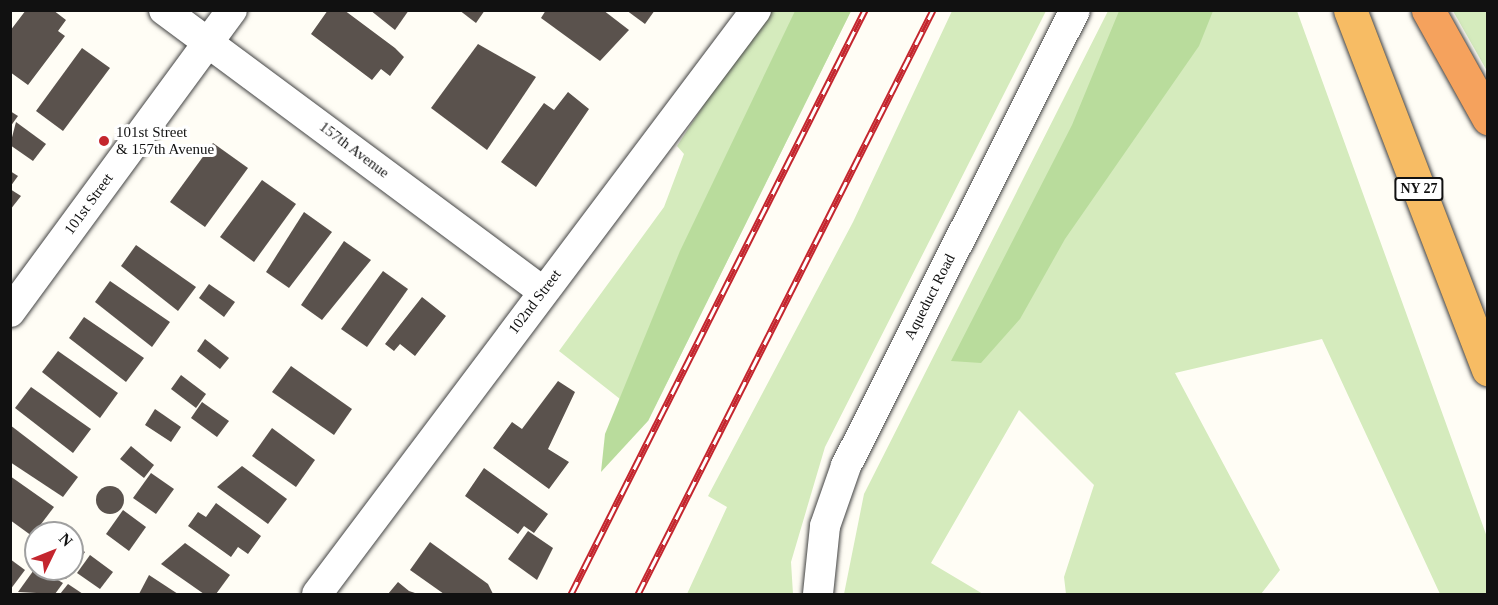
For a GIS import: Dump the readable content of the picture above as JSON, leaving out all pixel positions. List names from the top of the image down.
{
  "streets": {
    "highway": ["NY 27"],
    "street": [
      "157th Avenue",
      "101st Street",
      "Aqueduct Road",
      "102nd Street"
    ]
  },
  "crossings": [
    ["157th Avenue", "101st Street"],
    ["157th Avenue", "102nd Street"]
  ],
  "places": ["101st Street & 157th Avenue"],
  "north": "top right"
}
